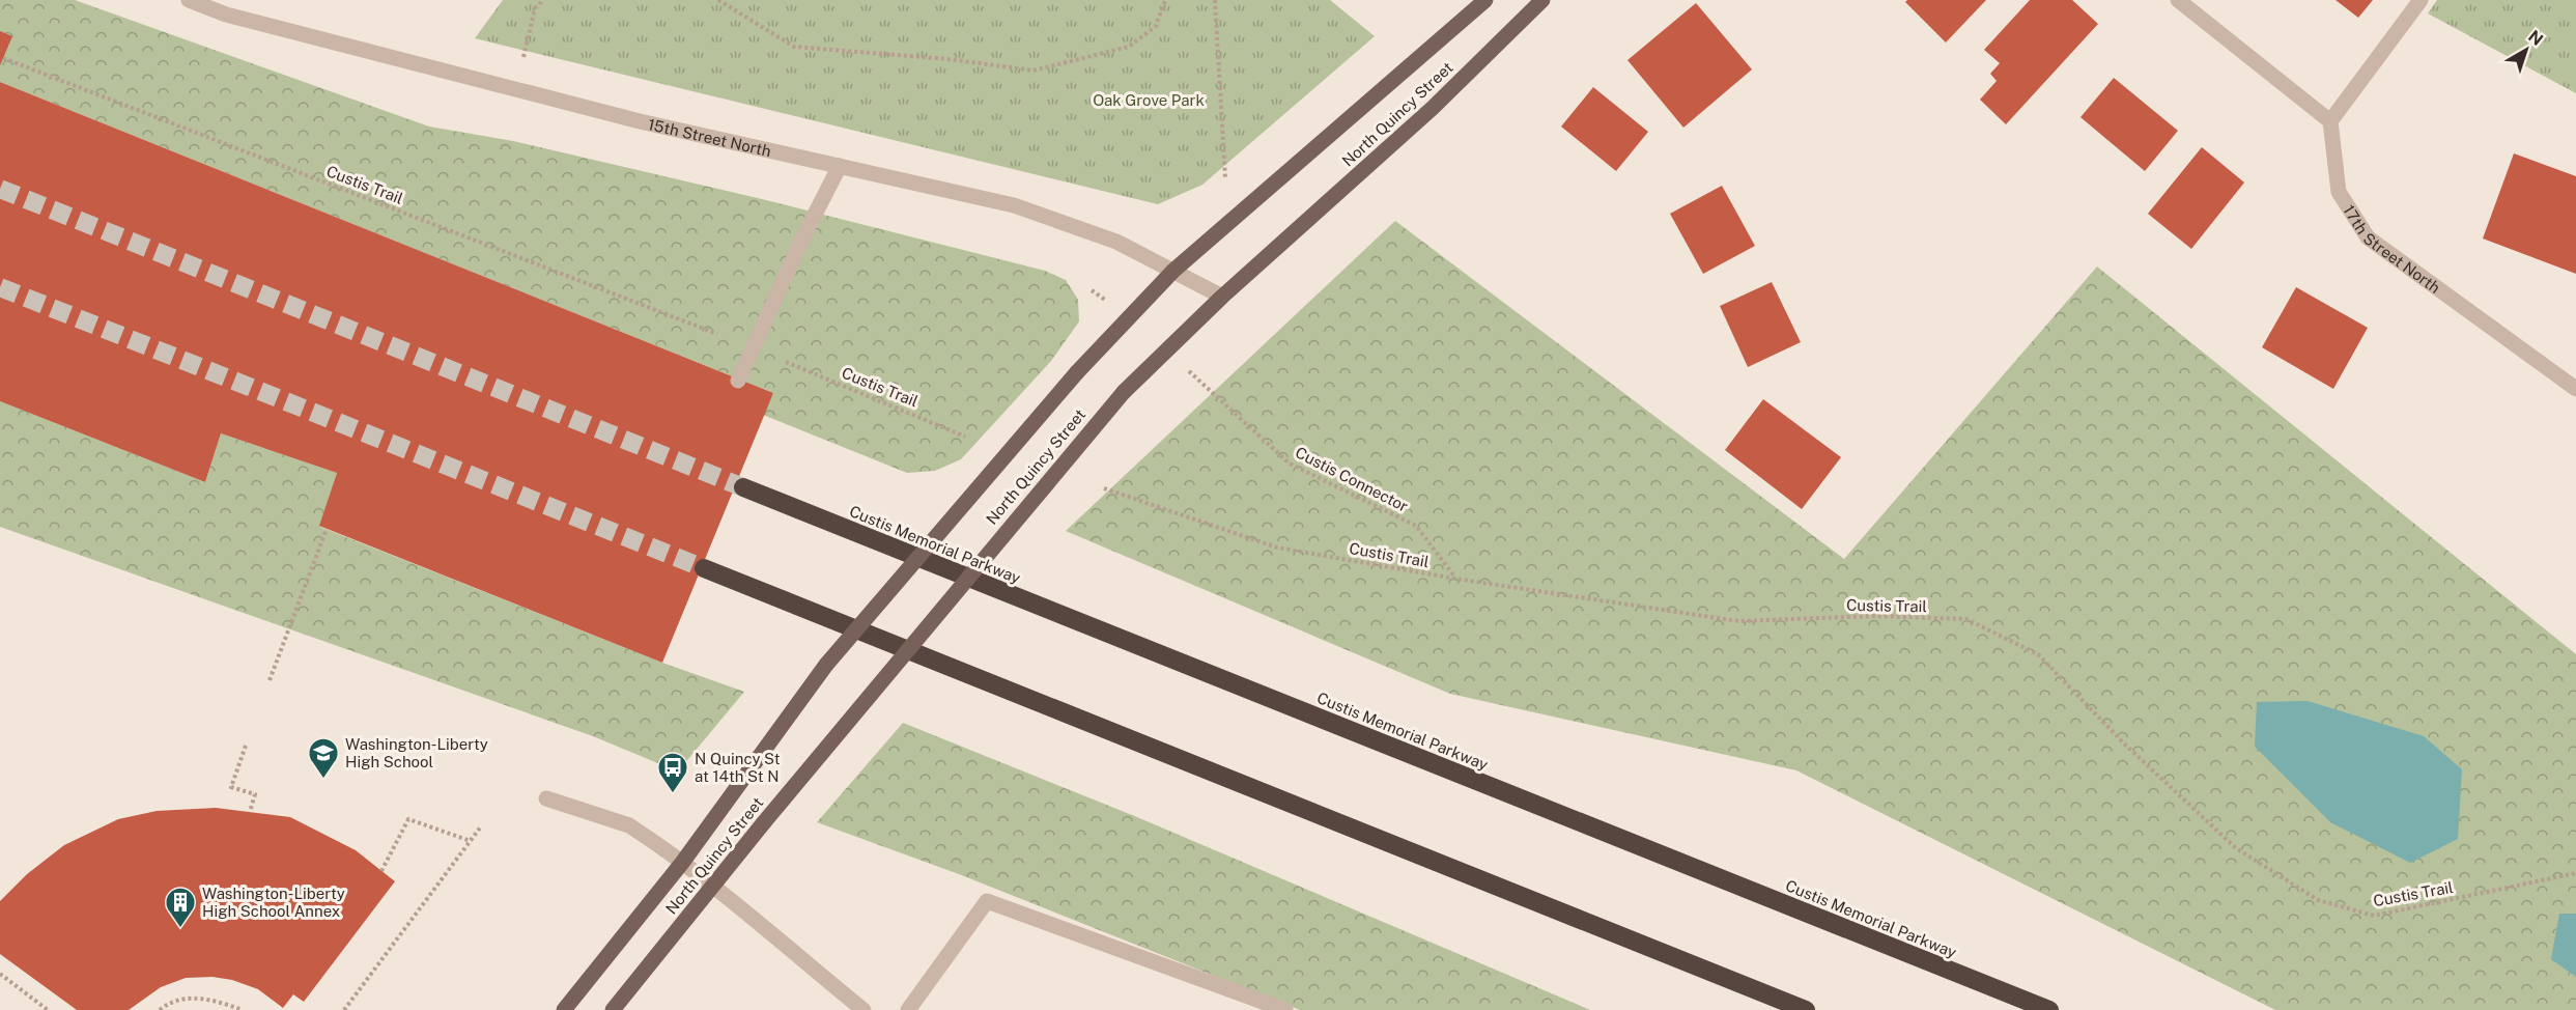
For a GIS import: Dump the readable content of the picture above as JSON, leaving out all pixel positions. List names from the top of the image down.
{
  "streets": {
    "highway": ["Custis Memorial Parkway"],
    "main road": ["North Quincy Street"],
    "street": ["15th Street North", "17th Street North"],
    "path": ["Custis Trail", "Custis Connector"]
  },
  "crossings": [
    ["North Quincy Street", "15th Street North"],
    ["Custis Trail", "Custis Connector"]
  ],
  "parks": ["Oak Grove Park"],
  "places": {
    "school or university": ["Washington-Liberty High School"],
    "bus stop": ["N Quincy St at 14th St N"],
    "building": ["Washington-Liberty High School Annex"]
  },
  "north": "top right"
}
